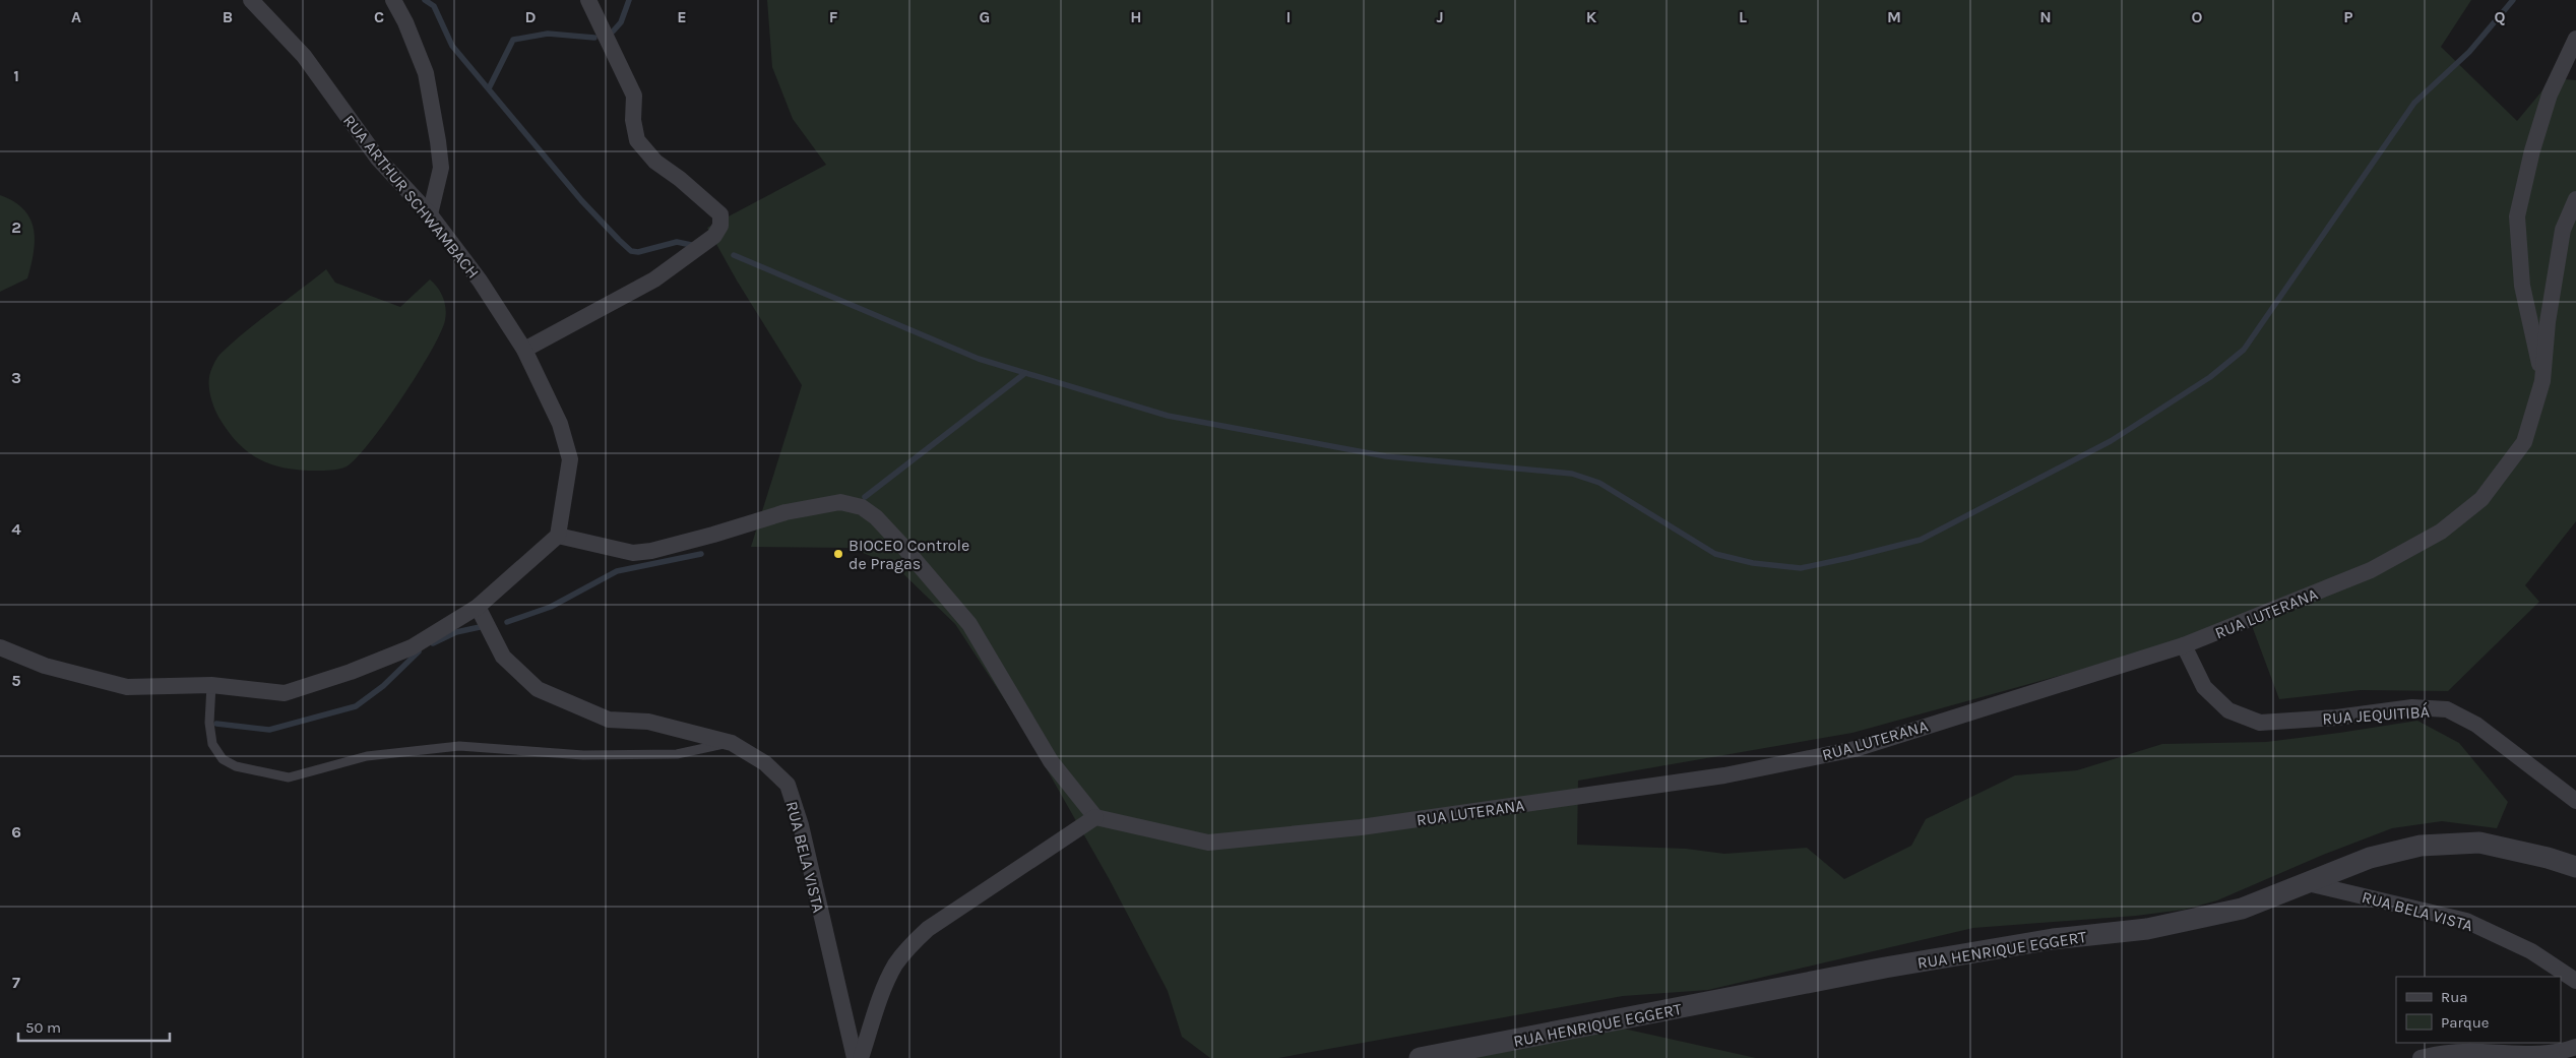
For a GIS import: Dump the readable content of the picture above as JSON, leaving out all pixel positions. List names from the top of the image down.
{
  "streets": {
    "street": [
      "RUA ARTHUR SCHWAMBACH",
      "RUA LUTERANA",
      "RUA JEQUITIBÁ",
      "RUA BELA VISTA",
      "RUA HENRIQUE EGGERT"
    ]
  },
  "crossings": [
    ["RUA LUTERANA", "RUA JEQUITIBÁ"],
    ["RUA BELA VISTA", "RUA HENRIQUE EGGERT"]
  ],
  "places": ["BIOCEO Controle de Pragas"],
  "legend": ["Rua", "Parque"],
  "scale_bar": "50 m",
  "grid": {
    "columns": [
      "A",
      "B",
      "C",
      "D",
      "E",
      "F",
      "G",
      "H",
      "I",
      "J",
      "K",
      "L",
      "M",
      "N",
      "O",
      "P",
      "Q"
    ],
    "rows": [
      "1",
      "2",
      "3",
      "4",
      "5",
      "6",
      "7"
    ]
  }
}
